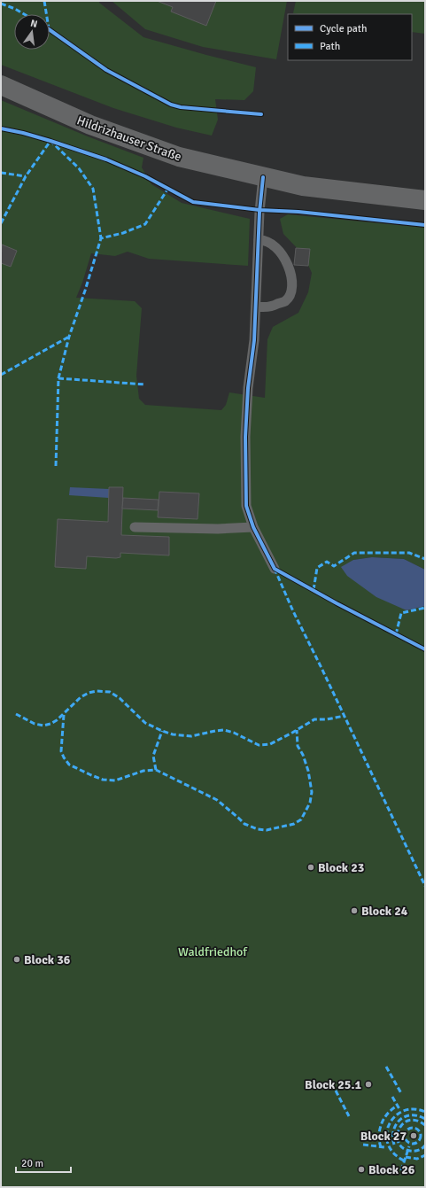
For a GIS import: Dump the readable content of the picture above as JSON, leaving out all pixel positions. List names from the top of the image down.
{
  "streets": {
    "main road": ["Hildrizhauser Straße"]
  },
  "parks": ["Waldfriedhof"],
  "places": [
    "Block 23",
    "Block 24",
    "Block 36",
    "Block 25.1",
    "Block 27",
    "Block 26"
  ],
  "legend": ["Cycle path", "Path"],
  "scale_bar": "20 m",
  "north": "top"
}
